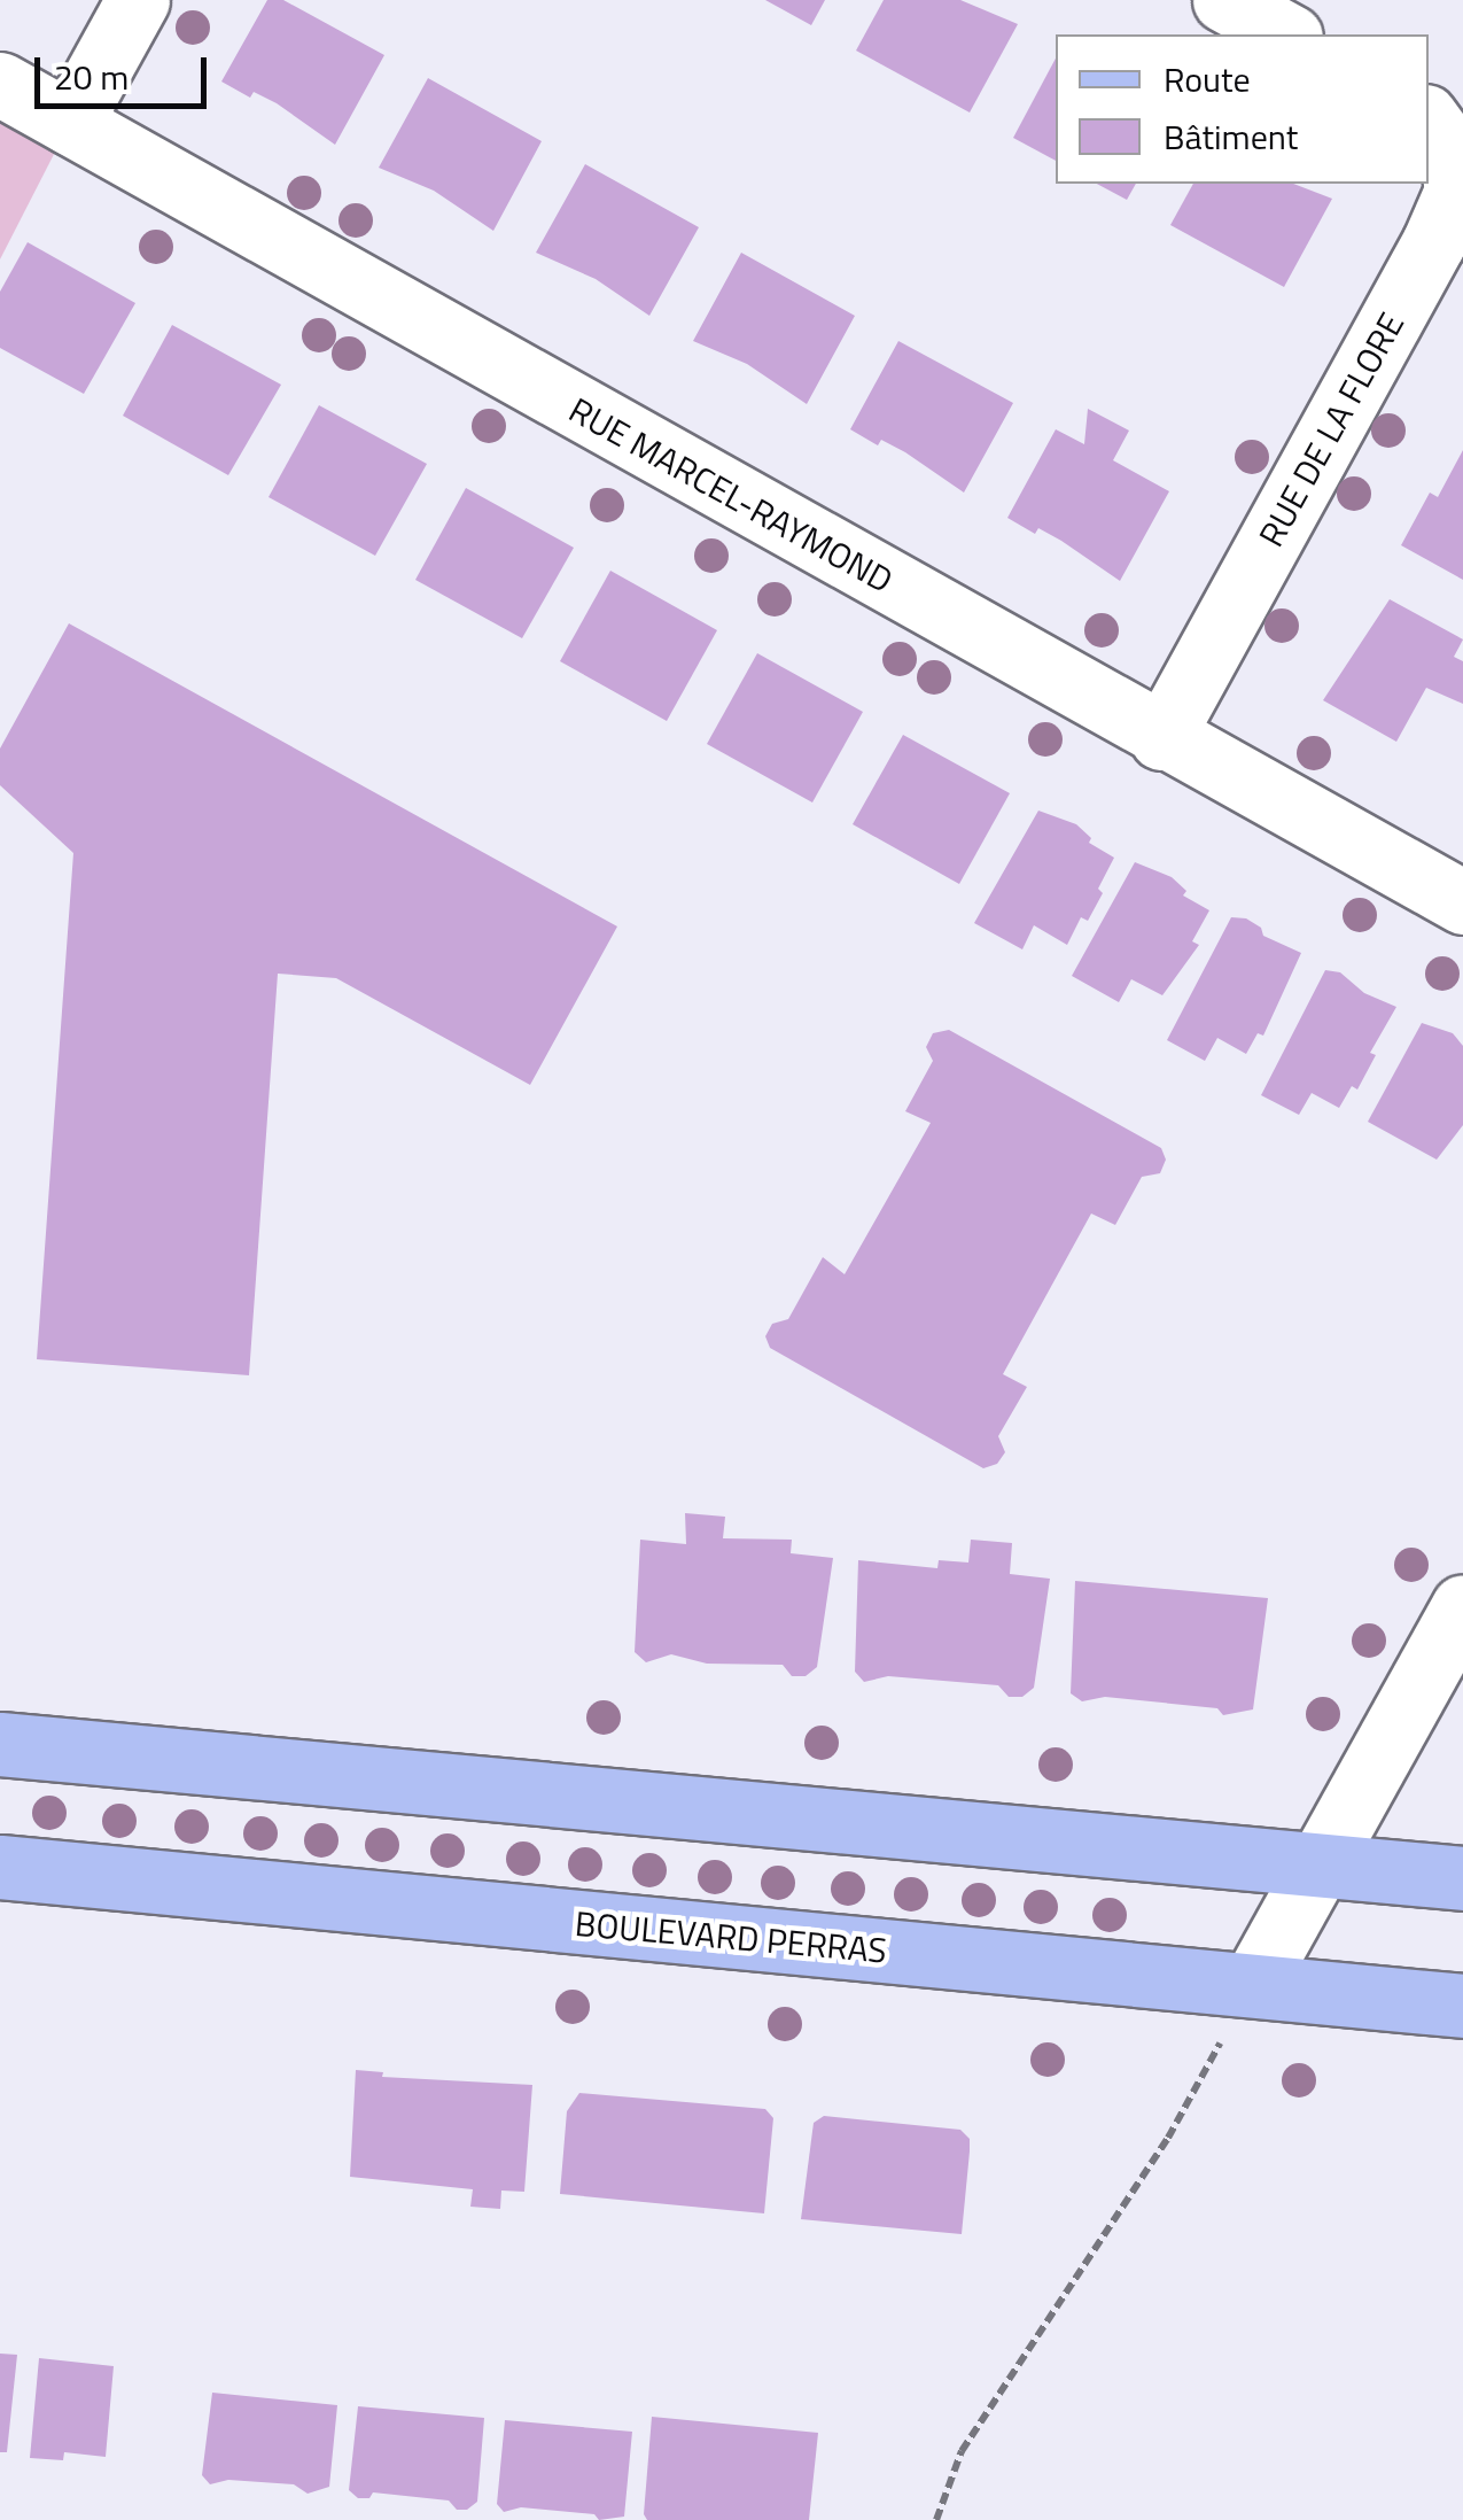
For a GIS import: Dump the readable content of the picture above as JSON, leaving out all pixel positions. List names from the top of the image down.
{
  "streets": {
    "main road": ["BOULEVARD PERRAS"],
    "street": ["RUE DE LA FLORE", "RUE MARCEL-RAYMOND"]
  },
  "crossings": [
    ["RUE DE LA FLORE", "RUE MARCEL-RAYMOND"]
  ],
  "legend": ["Route", "Bâtiment"],
  "scale_bar": "20 m"
}
